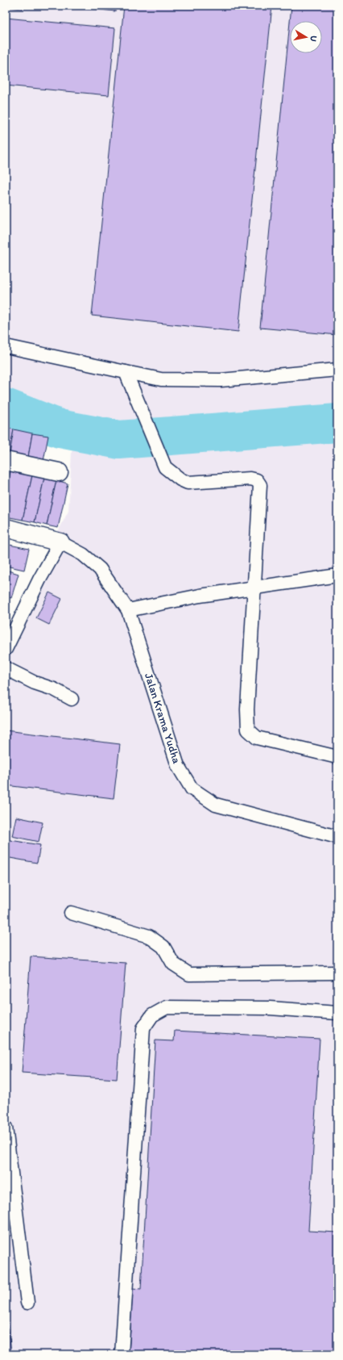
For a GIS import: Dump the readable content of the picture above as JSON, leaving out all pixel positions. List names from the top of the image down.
{
  "streets": {
    "lane": ["Jalan Krama Yudha"]
  },
  "north": "right"
}
